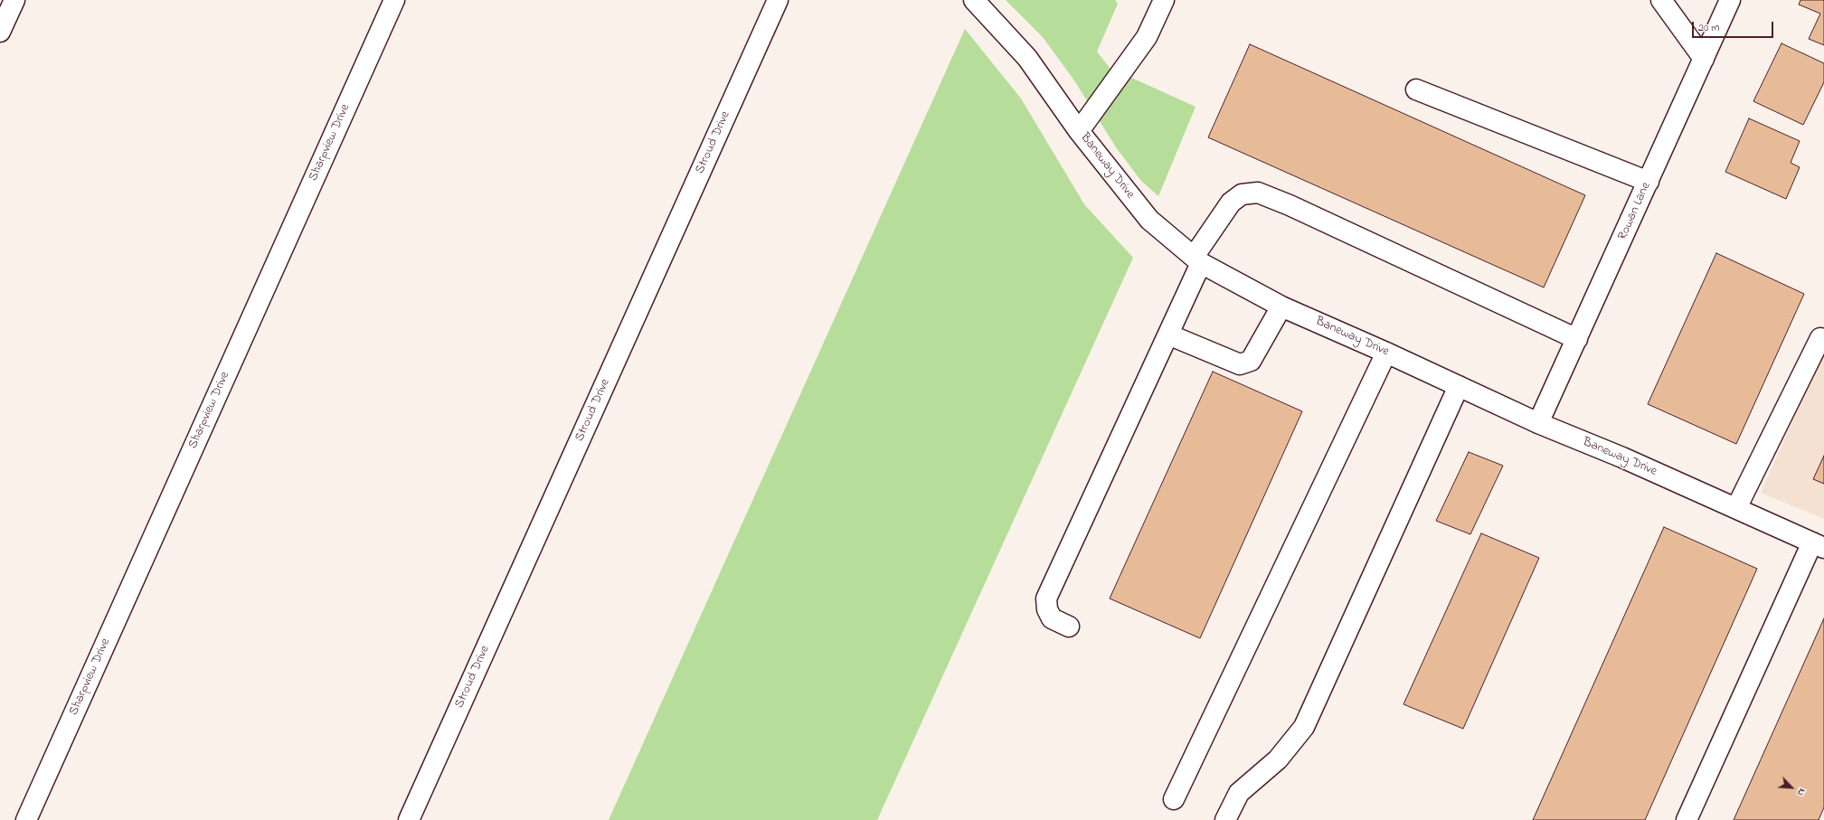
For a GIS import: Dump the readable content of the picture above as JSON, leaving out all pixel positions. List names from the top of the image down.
{
  "streets": {
    "street": [
      "Sharpview Drive",
      "Stroud Drive",
      "Baneway Drive",
      "Rowan Lane"
    ]
  },
  "crossings": [
    ["Baneway Drive", "Rowan Lane"]
  ],
  "scale_bar": "20 m",
  "north": "bottom right"
}
